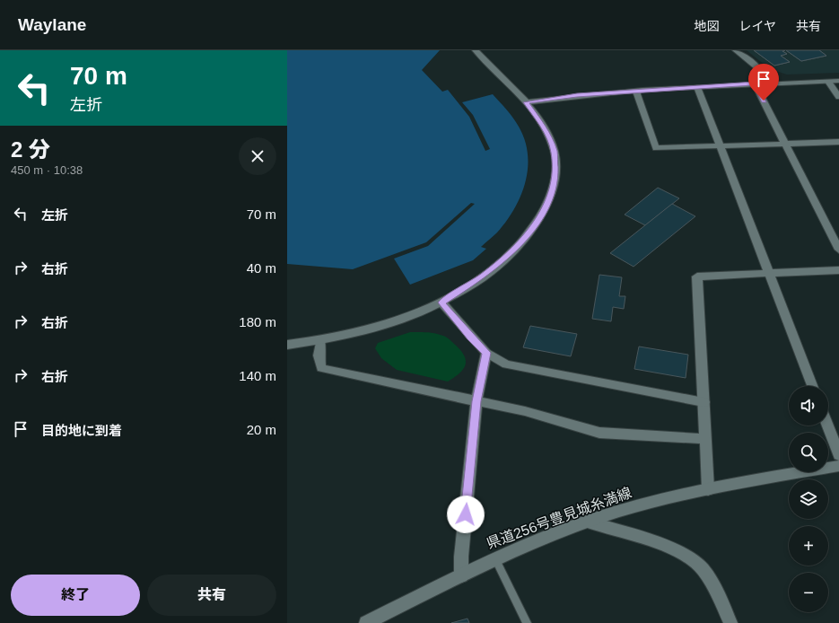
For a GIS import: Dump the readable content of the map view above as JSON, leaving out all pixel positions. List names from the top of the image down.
{
  "streets": {
    "street": ["県道256号豊見城糸満線"]
  },
  "page": {
    "header": "Waylane",
    "nav": ["地図", "レイヤ", "共有"],
    "turn": ["70 m", "左折"],
    "heading": ["2 分", "450 m · 10:38"],
    "list": [
      {
        "name": "左折",
        "value": "70 m"
      },
      {
        "name": "右折",
        "value": "40 m"
      },
      {
        "name": "右折",
        "value": "180 m"
      },
      {
        "name": "右折",
        "value": "140 m"
      },
      {
        "name": "目的地に到着",
        "value": "20 m"
      }
    ],
    "map_buttons": ["+", "−"],
    "buttons": ["終了", "共有"]
  }
}
